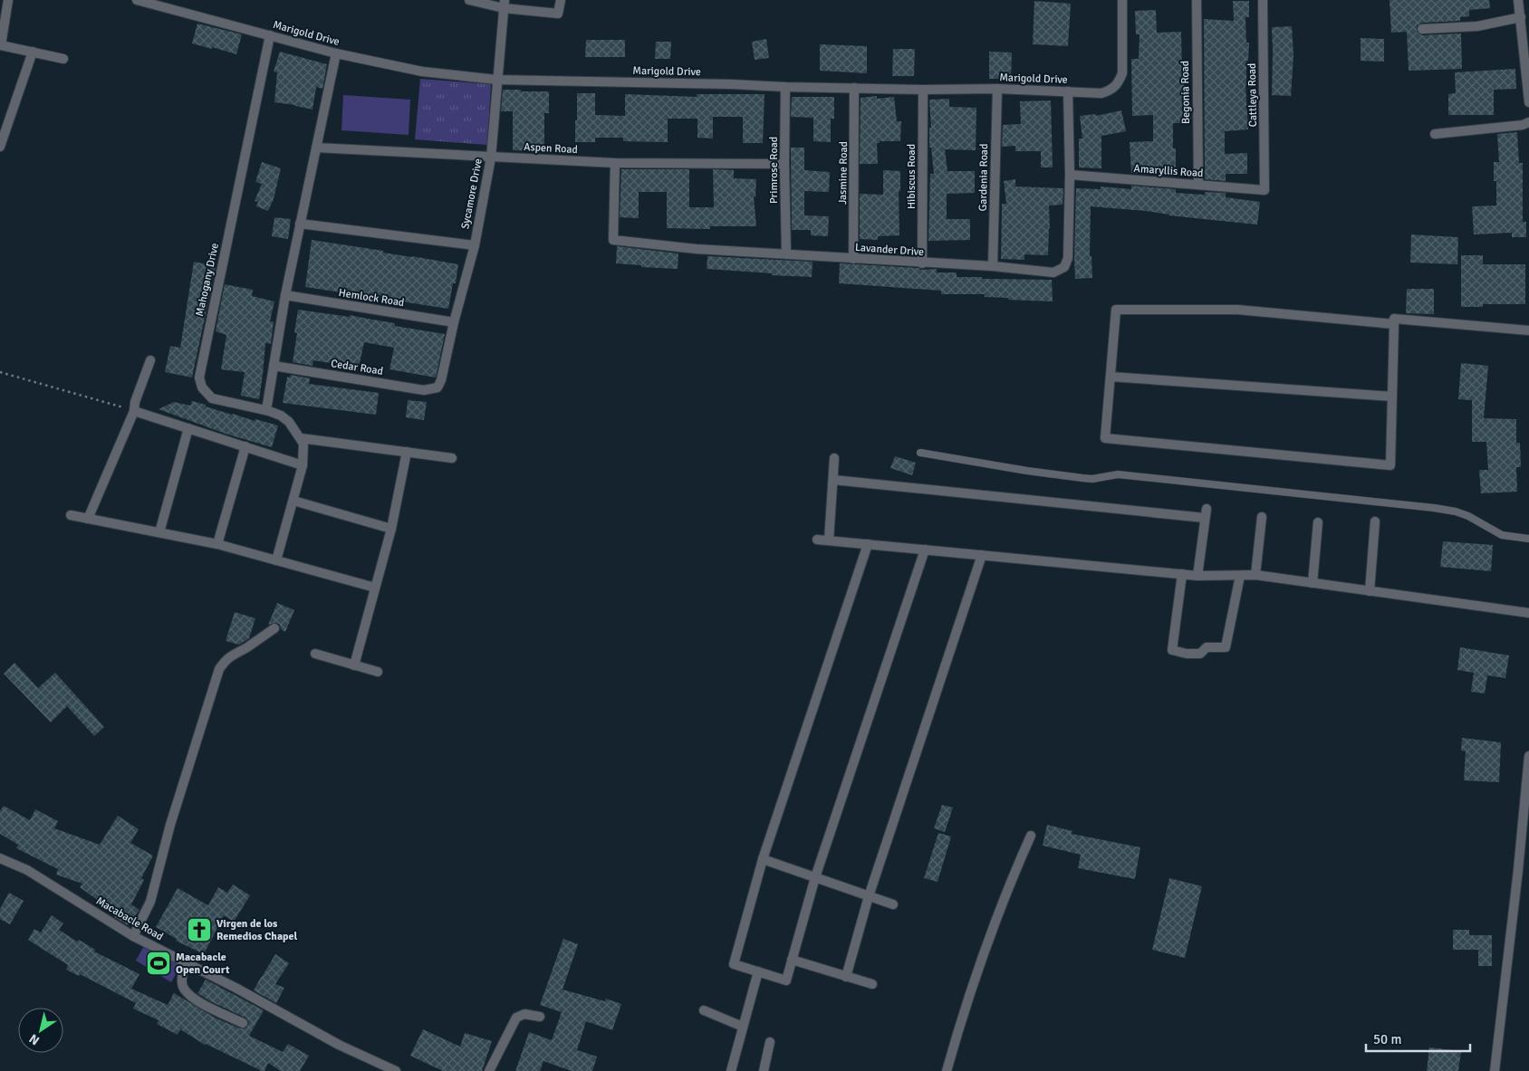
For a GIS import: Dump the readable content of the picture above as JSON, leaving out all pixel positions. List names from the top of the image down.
{
  "streets": {
    "street": [
      "Marigold Drive",
      "Begonia Road",
      "Cattleya Road",
      "Aspen Road",
      "Primrose Road",
      "Amaryllis Road",
      "Jasmine Road",
      "Hibiscus Road",
      "Gardenia Road",
      "Sycamore Drive",
      "Lavander Drive",
      "Mahogany Drive",
      "Hemlock Road",
      "Cedar Road",
      "Macabacle Road"
    ]
  },
  "crossings": [
    ["Marigold Drive", "Primrose Road"],
    ["Marigold Drive", "Jasmine Road"],
    ["Marigold Drive", "Hibiscus Road"],
    ["Marigold Drive", "Gardenia Road"],
    ["Marigold Drive", "Sycamore Drive"],
    ["Marigold Drive", "Lavander Drive"],
    ["Marigold Drive", "Mahogany Drive"],
    ["Begonia Road", "Amaryllis Road"],
    ["Cattleya Road", "Amaryllis Road"],
    ["Aspen Road", "Primrose Road"],
    ["Aspen Road", "Sycamore Drive"],
    ["Aspen Road", "Lavander Drive"],
    ["Primrose Road", "Lavander Drive"],
    ["Amaryllis Road", "Lavander Drive"],
    ["Jasmine Road", "Lavander Drive"],
    ["Hibiscus Road", "Lavander Drive"],
    ["Gardenia Road", "Lavander Drive"],
    ["Sycamore Drive", "Hemlock Road"],
    ["Sycamore Drive", "Cedar Road"]
  ],
  "places": {
    "church": ["Virgen de los Remedios Chapel"],
    "sports": ["Macabacle Open Court"]
  },
  "scale_bar": "50 m",
  "north": "bottom left"
}
